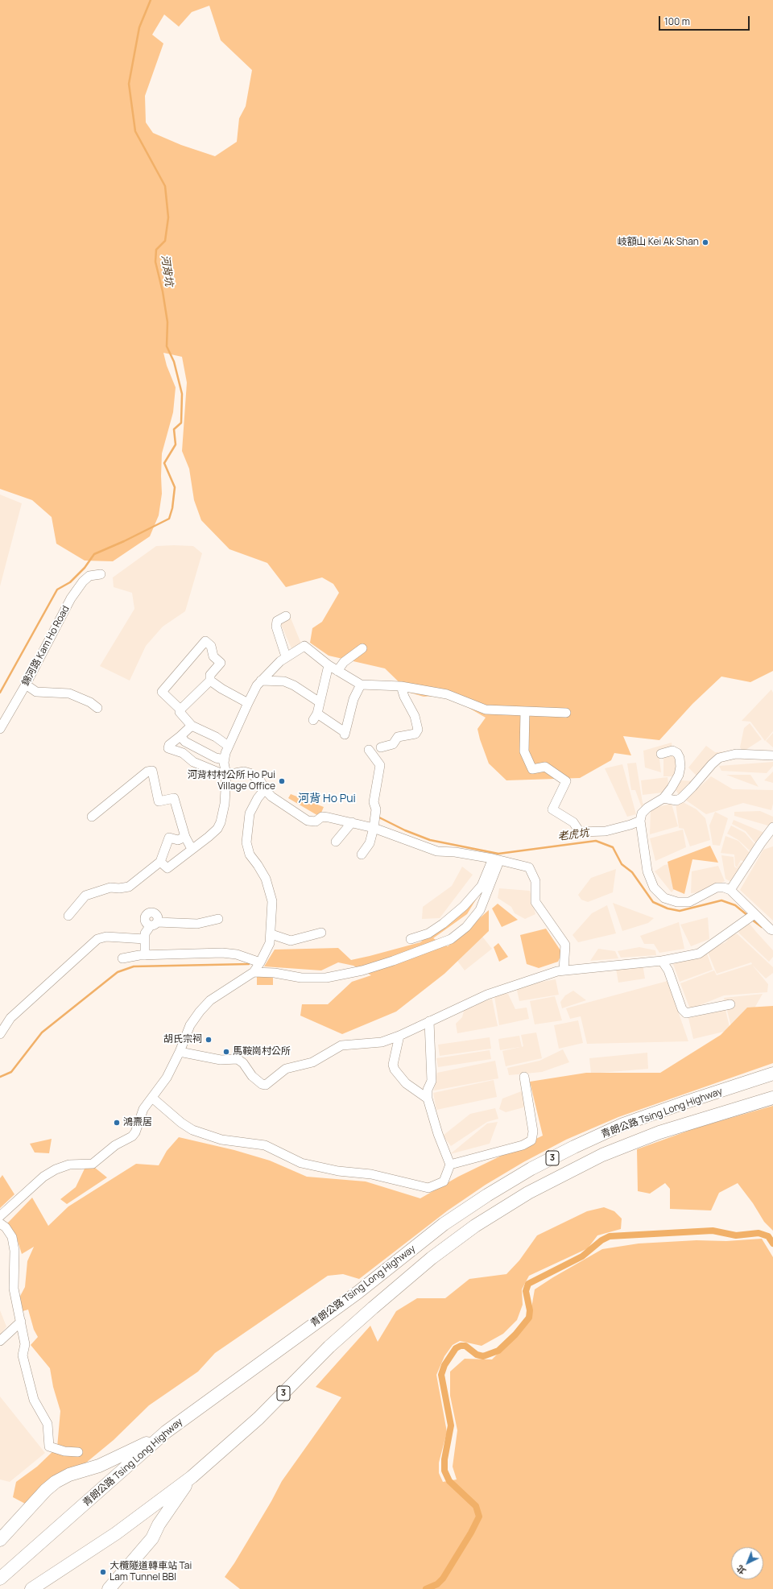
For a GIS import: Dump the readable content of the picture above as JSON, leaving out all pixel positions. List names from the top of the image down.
{
  "streets": {
    "highway": ["青朗公路 Tsing Long Highway", "3"],
    "street": ["錦河路 Kam Ho Road"]
  },
  "districts": ["河背 Ho Pui"],
  "water": ["河背坑", "老虎坑"],
  "places": [
    "岐額山 Kei Ak Shan",
    "河背村村公所 Ho Pui Village Office",
    "胡氏宗祠",
    "馬鞍崗村公所",
    "鴻燾居",
    "大欖隧道轉車站 Tai Lam Tunnel BBI"
  ],
  "scale_bar": "100 m",
  "north": "bottom left"
}
